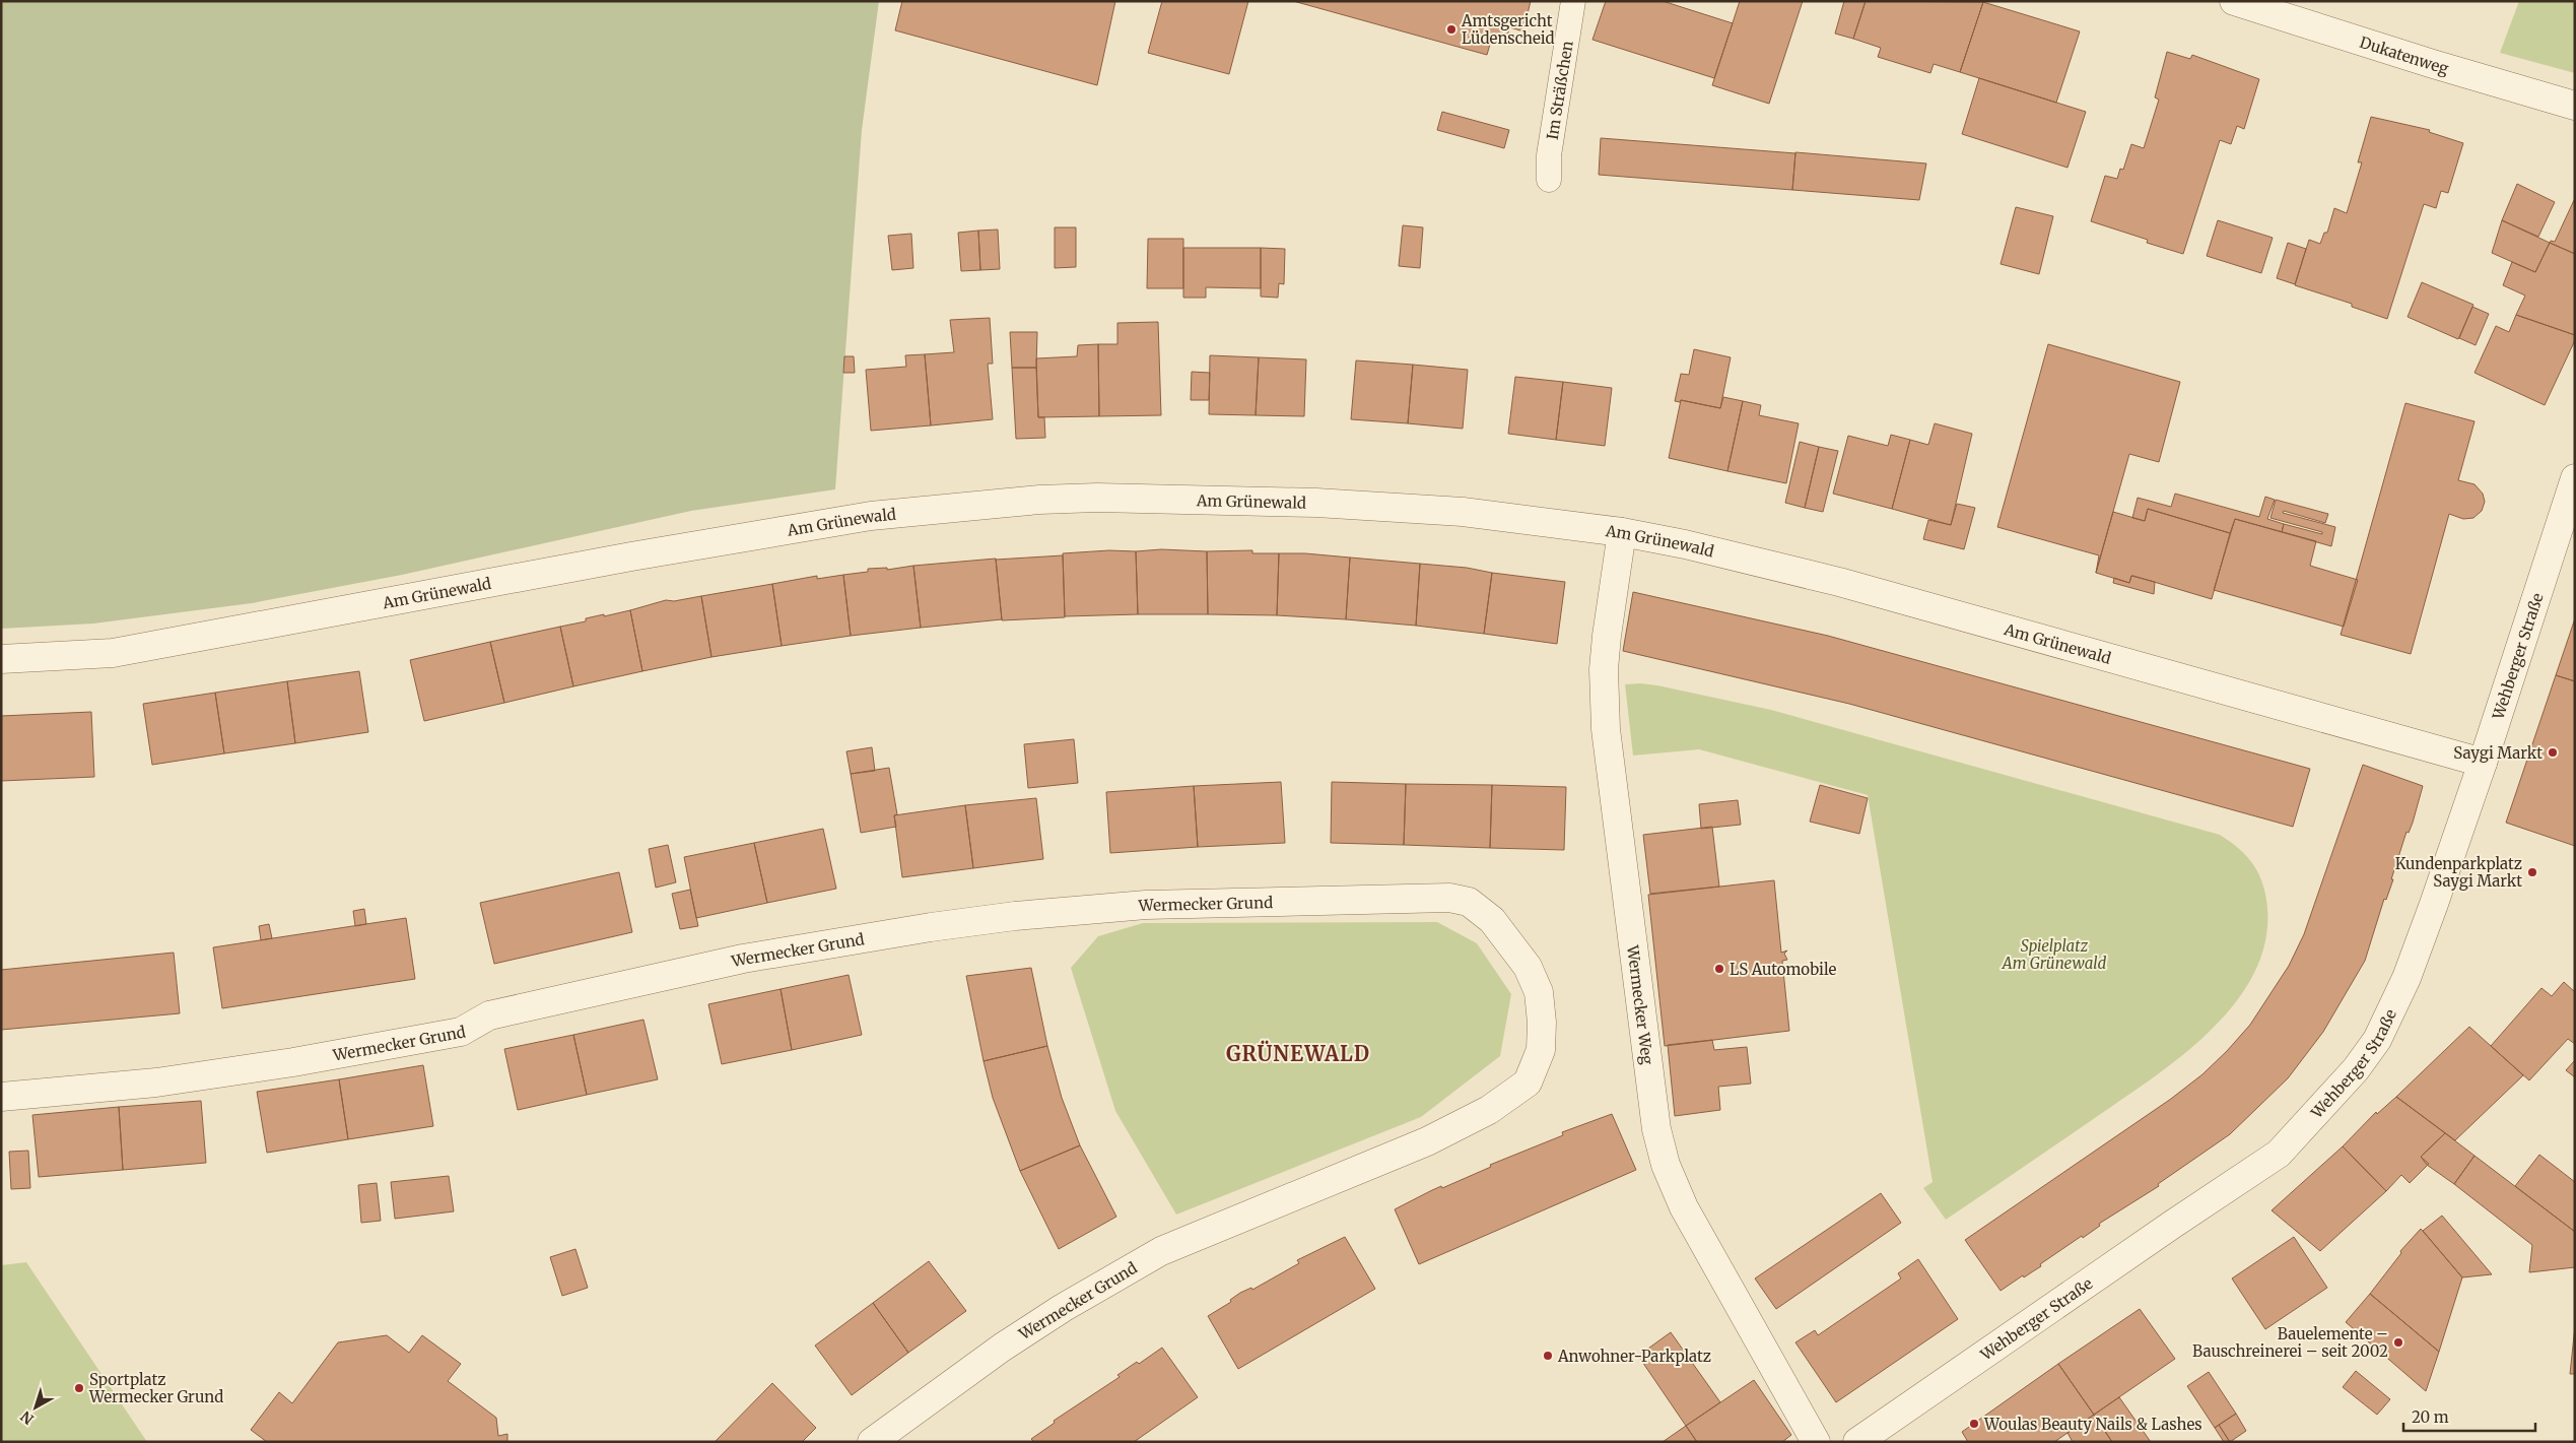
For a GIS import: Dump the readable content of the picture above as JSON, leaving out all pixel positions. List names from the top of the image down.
{
  "streets": {
    "street": [
      "Dukatenweg",
      "Am Grünewald",
      "Wehberger Straße",
      "Wermecker Grund",
      "Wermecker Weg"
    ],
    "lane": ["Im Sträßchen"]
  },
  "crossings": [
    ["Am Grünewald", "Wehberger Straße"],
    ["Am Grünewald", "Wermecker Weg"]
  ],
  "districts": ["GRÜNEWALD"],
  "parks": ["Spielplatz Am Grünewald"],
  "places": [
    "Amtsgericht Lüdenscheid",
    "Saygi Markt",
    "Kundenparkplatz Saygi Markt",
    "LS Automobile",
    "Bauelemente – Bauschreinerei – seit 2002",
    "Anwohner-Parkplatz",
    "Sportplatz Wermecker Grund",
    "Woulas Beauty Nails & Lashes"
  ],
  "scale_bar": "20 m",
  "north": "bottom left"
}
